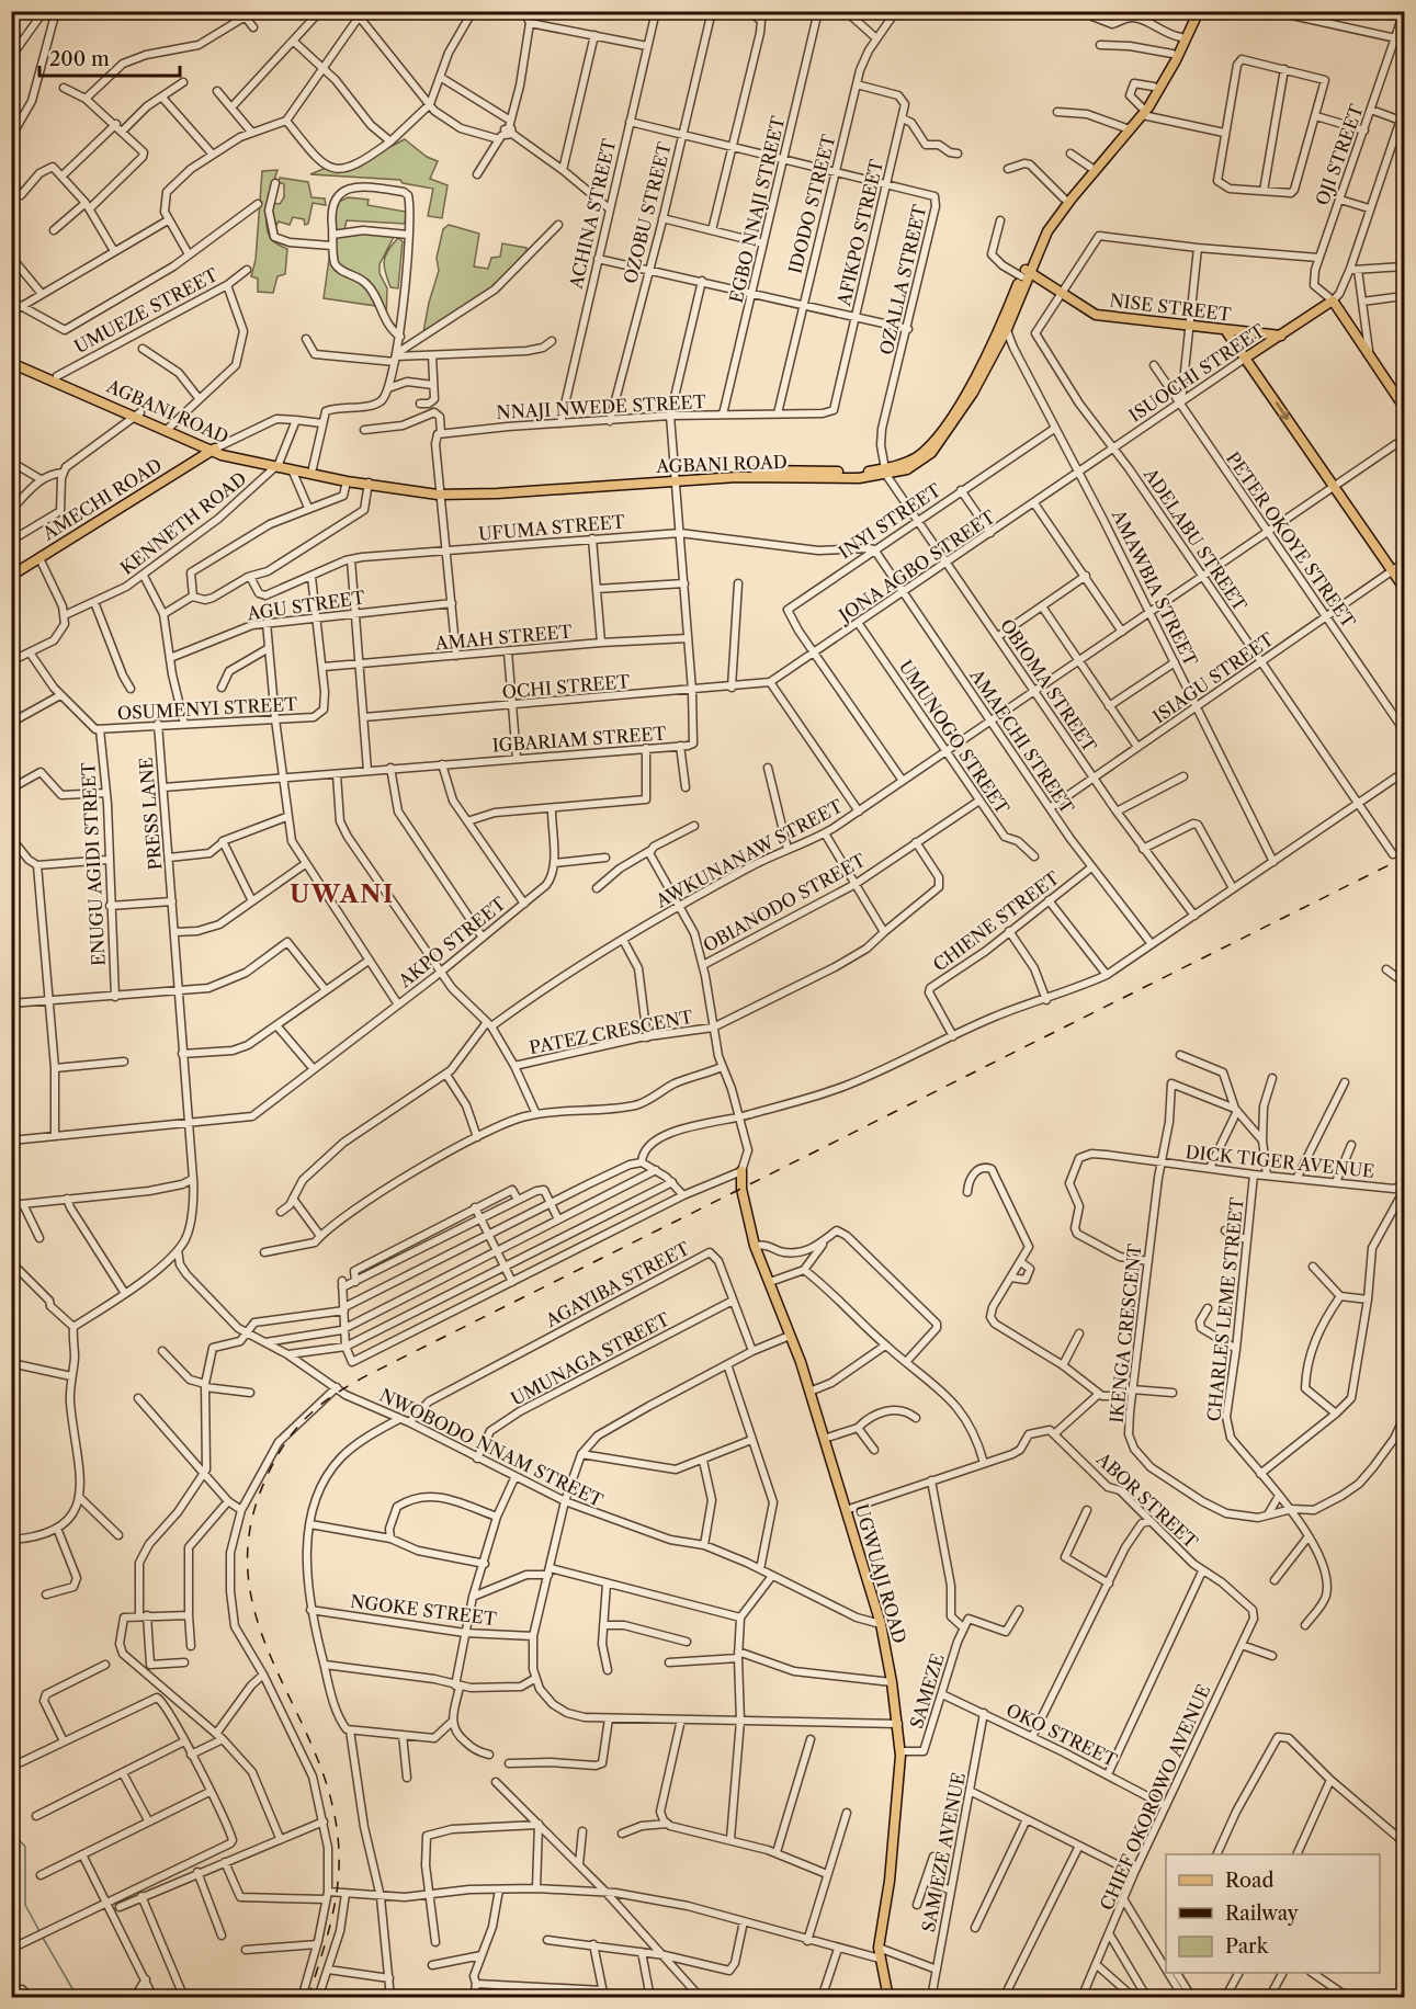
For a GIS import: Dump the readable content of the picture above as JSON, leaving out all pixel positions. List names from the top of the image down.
{
  "streets": {
    "main road": [
      "NISE STREET",
      "ISUOCHI STREET",
      "AGBANI ROAD",
      "AMECHI ROAD",
      "UGWUAJI ROAD"
    ],
    "street": [
      "OJI STREET",
      "IDODO STREET",
      "EGBO NNAJI STREET",
      "OZOBU STREET",
      "ACHINA STREET",
      "AFIKPO STREET",
      "OZALLA STREET",
      "UMUEZE STREET",
      "NNAJI NWEDE STREET",
      "INYI STREET",
      "KENNETH ROAD",
      "UFUMA STREET",
      "ADELABU STREET",
      "PETER OKOYE STREET",
      "JONA AGBO STREET",
      "AMAWBIA STREET",
      "AGU STREET",
      "AMAH STREET",
      "ISIAGU STREET",
      "OBIOMA STREET",
      "OCHI STREET",
      "OSUMENYI STREET",
      "UMUNOGO STREET",
      "IGBARIAM STREET",
      "AMAECHI STREET",
      "PRESS LANE",
      "AWKUNANAW STREET",
      "ENUGU AGIDI STREET",
      "OBIANODO STREET",
      "CHIENE STREET",
      "AKPO STREET",
      "PATEZ CRESCENT",
      "DICK TIGER AVENUE",
      "AGAYIBA STREET",
      "CHARLES LEME STREET",
      "IKENGA CRESCENT",
      "UMUNAGA STREET",
      "NWOBODO NNAM STREET",
      "ABOR STREET",
      "NGOKE STREET",
      "SAMEZE",
      "OKO STREET",
      "CHIEF OKOROWO AVENUE",
      "SAM EZE AVENUE"
    ]
  },
  "crossings": [
    ["OJI STREET", "ISUOCHI STREET"],
    ["IDODO STREET", "OZALLA STREET"],
    ["IDODO STREET", "NNAJI NWEDE STREET"],
    ["EGBO NNAJI STREET", "OZALLA STREET"],
    ["EGBO NNAJI STREET", "NNAJI NWEDE STREET"],
    ["OZOBU STREET", "OZALLA STREET"],
    ["OZOBU STREET", "NNAJI NWEDE STREET"],
    ["ACHINA STREET", "OZALLA STREET"],
    ["ACHINA STREET", "NNAJI NWEDE STREET"],
    ["AFIKPO STREET", "OZALLA STREET"],
    ["AFIKPO STREET", "NNAJI NWEDE STREET"],
    ["OZALLA STREET", "AGBANI ROAD"],
    ["OZALLA STREET", "OBIOMA STREET"],
    ["NISE STREET", "ISUOCHI STREET"],
    ["NISE STREET", "AGBANI ROAD"],
    ["NISE STREET", "ADELABU STREET"],
    ["UMUEZE STREET", "AGBANI ROAD"],
    ["ISUOCHI STREET", "ADELABU STREET"],
    ["ISUOCHI STREET", "PETER OKOYE STREET"],
    ["ISUOCHI STREET", "JONA AGBO STREET"],
    ["ISUOCHI STREET", "AMAWBIA STREET"],
    ["NNAJI NWEDE STREET", "IGBARIAM STREET"],
    ["AGBANI ROAD", "AMECHI ROAD"],
    ["AGBANI ROAD", "KENNETH ROAD"],
    ["AGBANI ROAD", "AMAWBIA STREET"],
    ["AGBANI ROAD", "OBIOMA STREET"],
    ["AGBANI ROAD", "IGBARIAM STREET"],
    ["INYI STREET", "UFUMA STREET"],
    ["INYI STREET", "JONA AGBO STREET"],
    ["INYI STREET", "AMAWBIA STREET"],
    ["INYI STREET", "OBIOMA STREET"],
    ["INYI STREET", "AMAECHI STREET"],
    ["UFUMA STREET", "OSUMENYI STREET"],
    ["UFUMA STREET", "IGBARIAM STREET"],
    ["UFUMA STREET", "AMAECHI STREET"],
    ["ADELABU STREET", "ISIAGU STREET"],
    ["ADELABU STREET", "AWKUNANAW STREET"],
    ["PETER OKOYE STREET", "ISIAGU STREET"],
    ["PETER OKOYE STREET", "AWKUNANAW STREET"],
    ["JONA AGBO STREET", "AMAWBIA STREET"],
    ["JONA AGBO STREET", "OBIOMA STREET"],
    ["JONA AGBO STREET", "OCHI STREET"],
    ["JONA AGBO STREET", "UMUNOGO STREET"],
    ["JONA AGBO STREET", "AMAECHI STREET"],
    ["AMAWBIA STREET", "ISIAGU STREET"],
    ["AMAWBIA STREET", "AWKUNANAW STREET"],
    ["AGU STREET", "OSUMENYI STREET"],
    ["AMAH STREET", "OSUMENYI STREET"],
    ["AMAH STREET", "IGBARIAM STREET"],
    ["ISIAGU STREET", "OBIOMA STREET"],
    ["ISIAGU STREET", "AMAECHI STREET"],
    ["OBIOMA STREET", "AWKUNANAW STREET"],
    ["OCHI STREET", "IGBARIAM STREET"],
    ["OSUMENYI STREET", "PRESS LANE"],
    ["OSUMENYI STREET", "ENUGU AGIDI STREET"],
    ["UMUNOGO STREET", "AWKUNANAW STREET"],
    ["UMUNOGO STREET", "OBIANODO STREET"],
    ["IGBARIAM STREET", "PRESS LANE"],
    ["AMAECHI STREET", "AWKUNANAW STREET"],
    ["AMAECHI STREET", "CHIENE STREET"],
    ["PRESS LANE", "AKPO STREET"],
    ["OBIANODO STREET", "PATEZ CRESCENT"],
    ["DICK TIGER AVENUE", "CHARLES LEME STREET"],
    ["DICK TIGER AVENUE", "IKENGA CRESCENT"],
    ["AGAYIBA STREET", "UMUNAGA STREET"],
    ["AGAYIBA STREET", "NWOBODO NNAM STREET"],
    ["CHARLES LEME STREET", "IKENGA CRESCENT"],
    ["UMUNAGA STREET", "NWOBODO NNAM STREET"],
    ["NWOBODO NNAM STREET", "UGWUAJI ROAD"],
    ["ABOR STREET", "CHIEF OKOROWO AVENUE"],
    ["UGWUAJI ROAD", "SAMEZE"],
    ["SAMEZE", "OKO STREET"],
    ["OKO STREET", "CHIEF OKOROWO AVENUE"],
    ["OKO STREET", "SAM EZE AVENUE"]
  ],
  "districts": ["UWANI"],
  "legend": ["Road", "Railway", "Park"],
  "scale_bar": "200 m"
}
